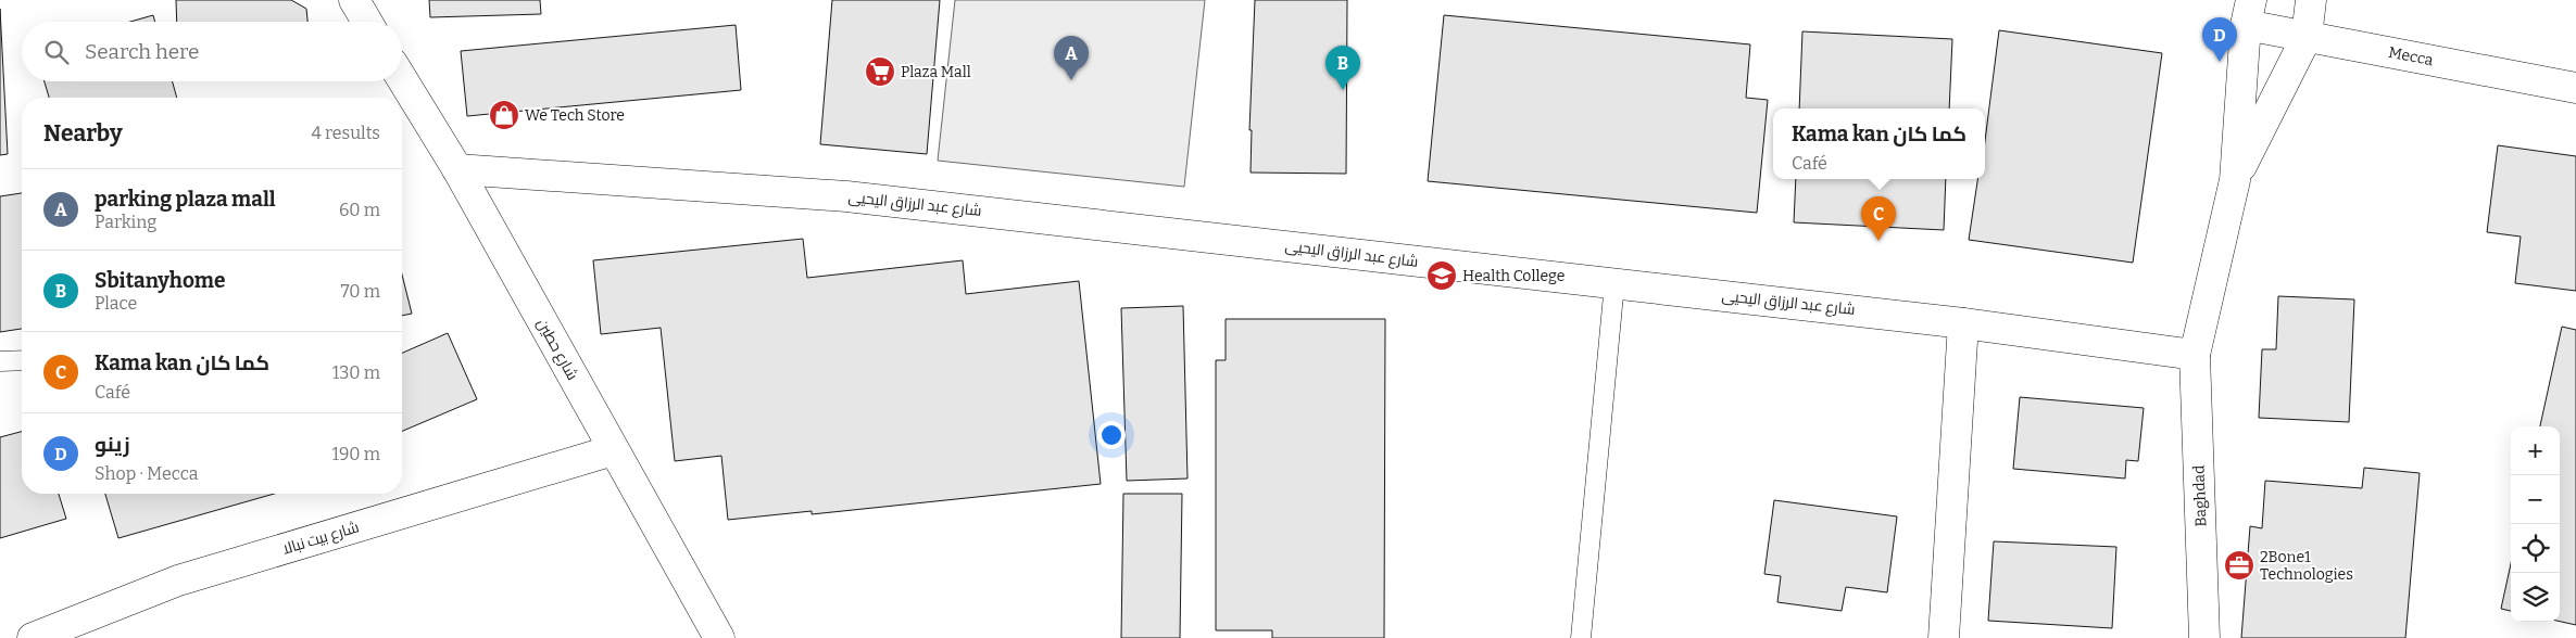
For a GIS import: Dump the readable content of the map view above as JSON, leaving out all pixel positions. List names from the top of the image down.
{
  "streets": {
    "street": [
      "Mecca",
      "شارع عبد الرزاق اليحيى",
      "شارع حطين",
      "Baghdad",
      "شارع بيت نبالا"
    ]
  },
  "crossings": [
    ["شارع عبد الرزاق اليحيى", "شارع حطين"],
    ["شارع عبد الرزاق اليحيى", "Baghdad"],
    ["شارع حطين", "شارع بيت نبالا"]
  ],
  "places": {
    "supermarket": ["Plaza Mall"],
    "shop": ["We Tech Store"],
    "school or university": ["Health College"],
    "office": ["2Bone1 Technologies"]
  },
  "page": {
    "pins": [
      "D",
      "A",
      "B",
      "C"
    ],
    "search": "Search here",
    "heading": ["Nearby", "4 results"],
    "popup": ["Kama kan كما كان", "Café"],
    "list": [
      {
        "mark": "A",
        "name": "parking plaza mall",
        "note": "Parking",
        "value": "60 m"
      },
      {
        "mark": "B",
        "name": "Sbitanyhome",
        "note": "Place",
        "value": "70 m"
      },
      {
        "mark": "C",
        "name": "Kama kan كما كان",
        "note": "Café",
        "value": "130 m"
      },
      {
        "mark": "D",
        "name": "زينو",
        "note": "Shop · Mecca",
        "value": "190 m"
      }
    ],
    "map_buttons": ["+", "−"]
  }
}
